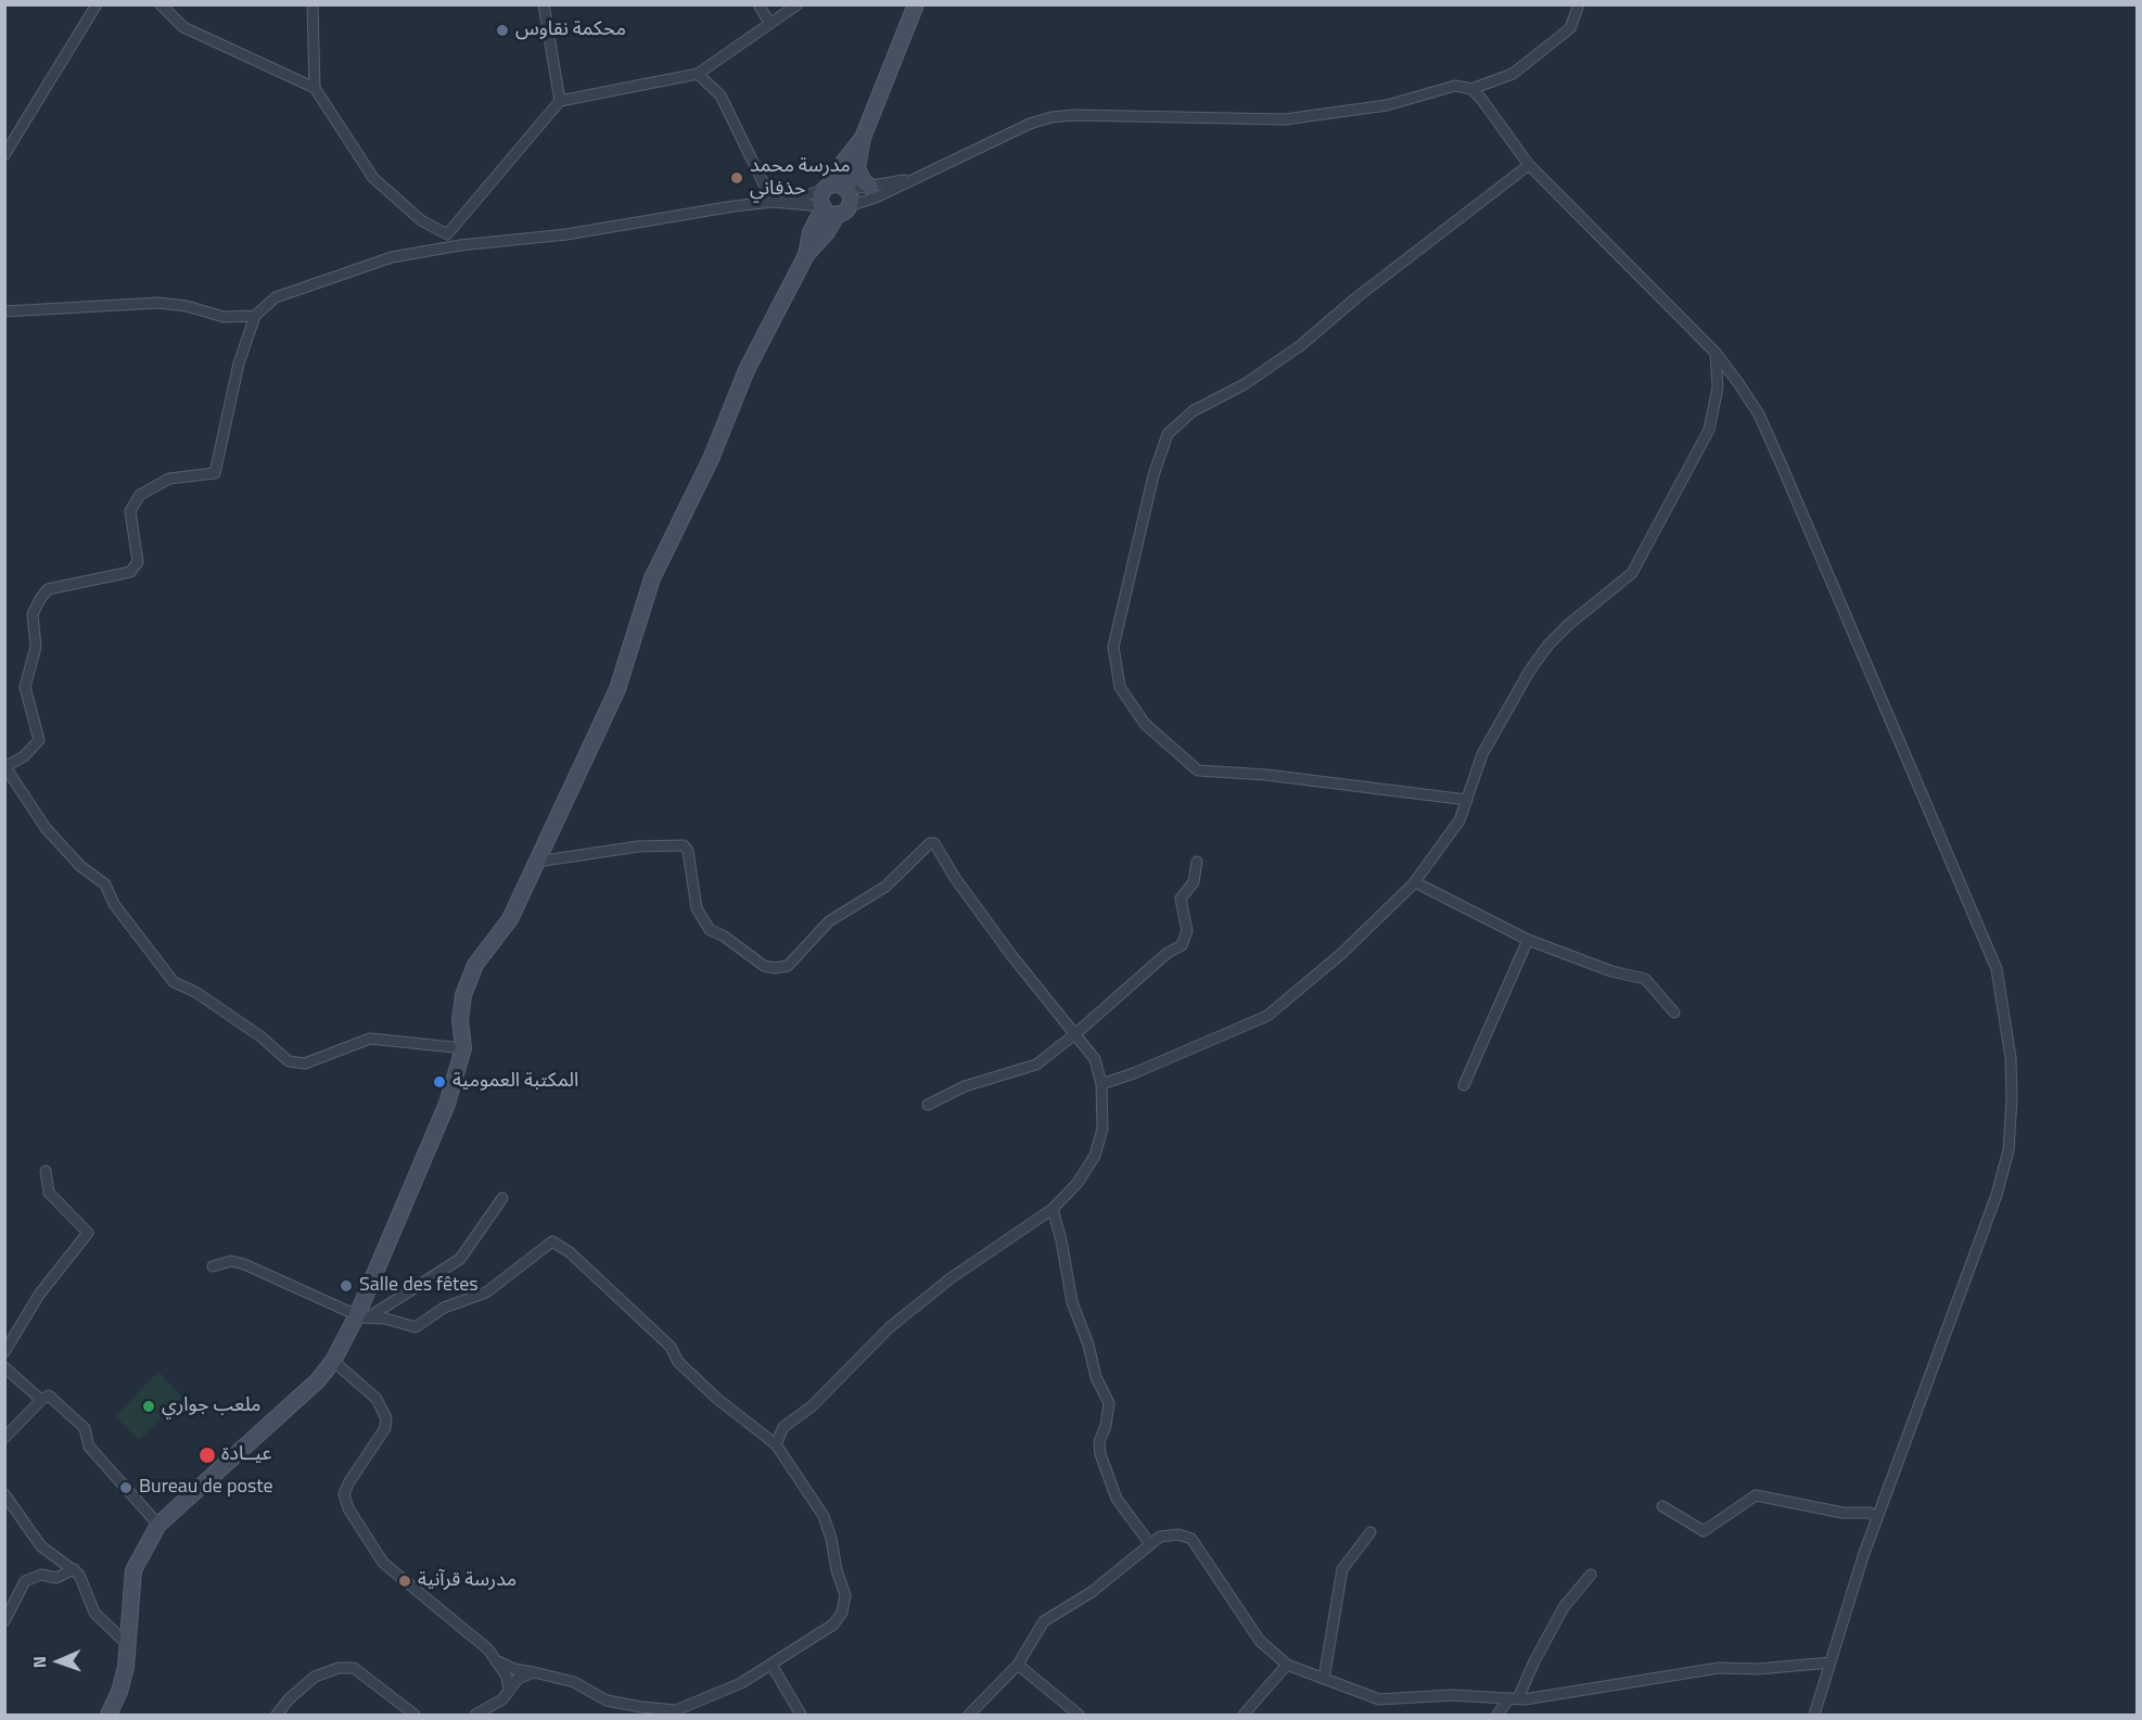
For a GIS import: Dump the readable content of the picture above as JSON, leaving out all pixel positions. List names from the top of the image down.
{
  "places": [
    "محكمة نقاوس",
    "مدرسة محمد حذفاني",
    "المكتبة العمومية",
    "Salle des fêtes",
    "ملعب جواري",
    "عيــادة",
    "Bureau de poste",
    "مدرسة قرآنية"
  ],
  "north": "left"
}
